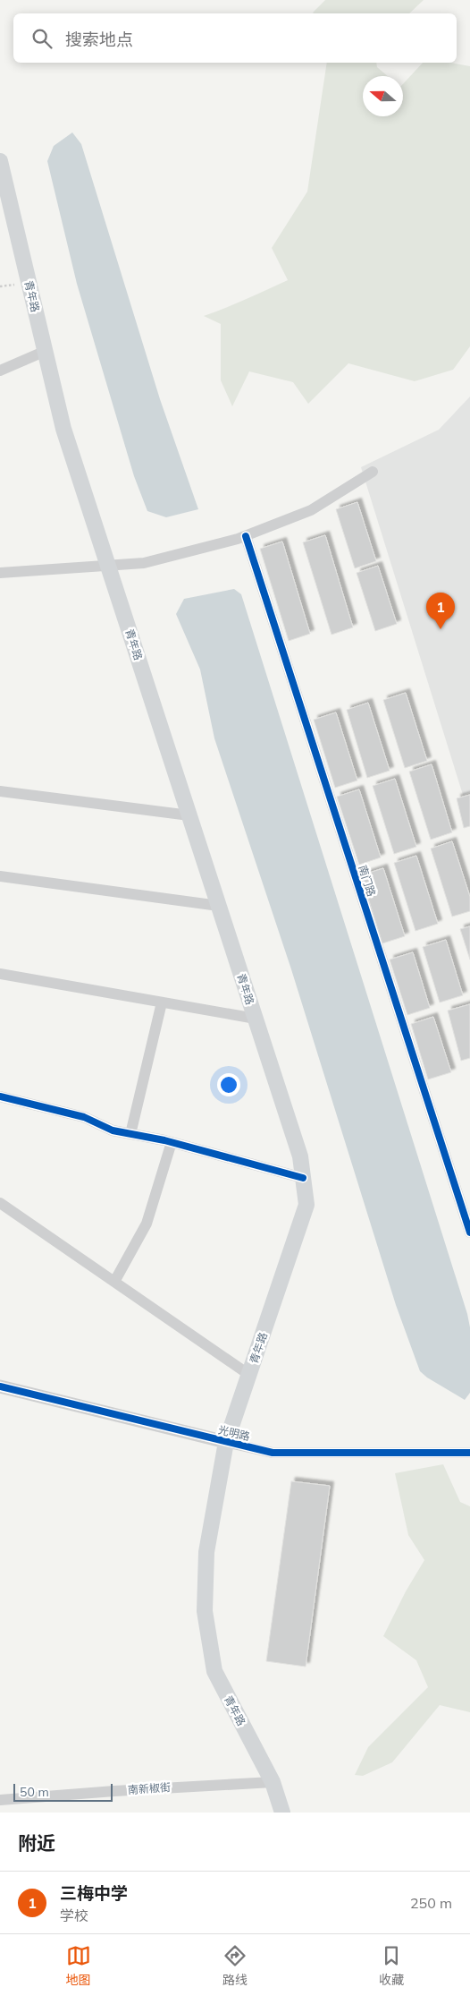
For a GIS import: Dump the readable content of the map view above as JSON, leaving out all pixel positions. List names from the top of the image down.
{
  "streets": {
    "main road": ["青年路"],
    "street": ["南门路", "光明路", "南新椒街"]
  },
  "crossings": [
    ["青年路", "光明路"],
    ["青年路", "南新椒街"]
  ],
  "scale_bar": "50 m",
  "north": "left",
  "page": {
    "search": "搜索地点",
    "pins": "1",
    "scale": "50 m",
    "heading": "附近",
    "list": [
      {
        "mark": "1",
        "name": "三梅中学",
        "note": "学校",
        "value": "250 m"
      }
    ],
    "nav": ["地图", "路线", "收藏"]
  }
}
